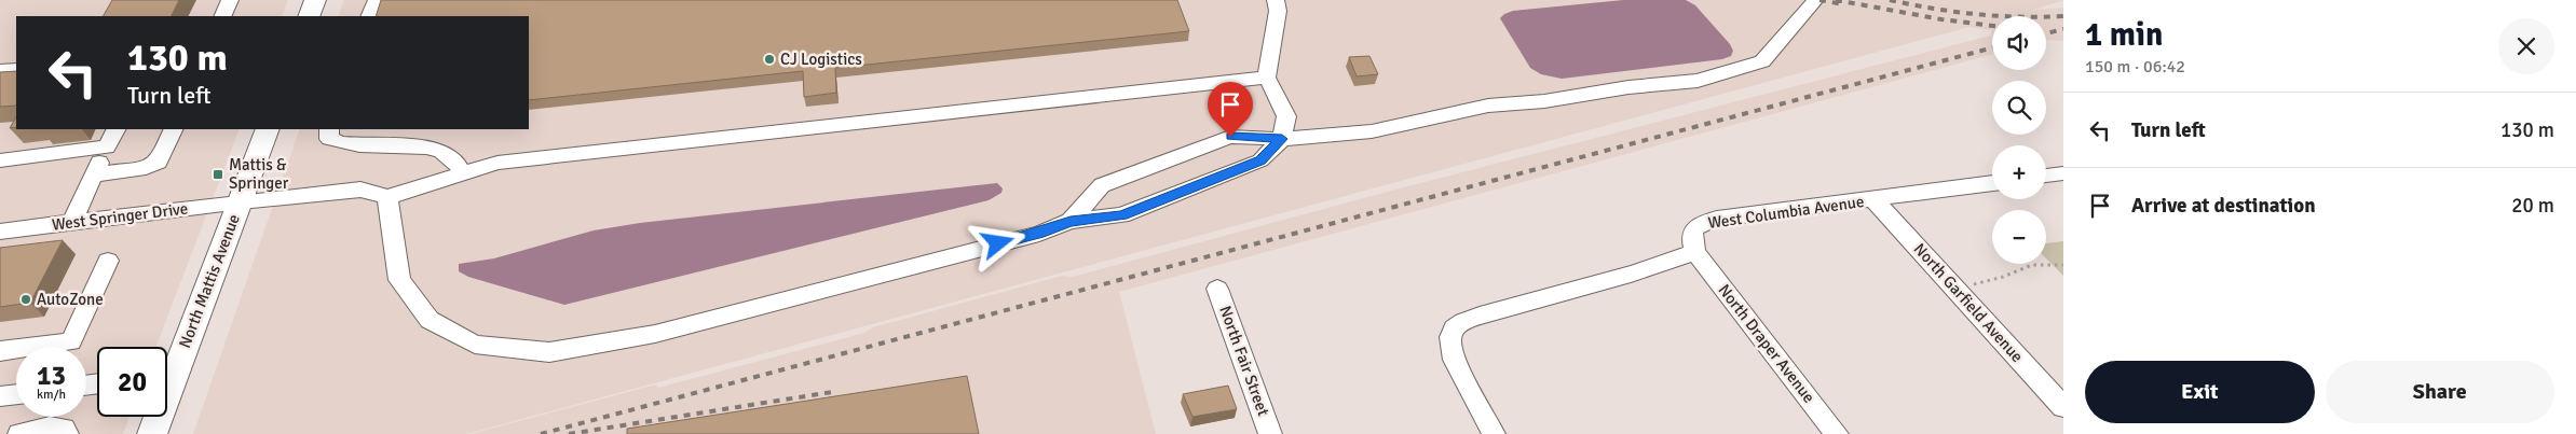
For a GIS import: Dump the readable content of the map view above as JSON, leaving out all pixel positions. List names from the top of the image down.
{
  "streets": {
    "main road": ["North Mattis Avenue"],
    "street": [
      "West Columbia Avenue",
      "West Springer Drive",
      "North Garfield Avenue",
      "North Draper Avenue",
      "North Fair Street"
    ]
  },
  "crossings": [
    ["West Columbia Avenue", "North Garfield Avenue"],
    ["West Columbia Avenue", "North Draper Avenue"],
    ["West Springer Drive", "North Mattis Avenue"]
  ],
  "places": {
    "other": ["CJ Logistics", "AutoZone"],
    "transit": ["Mattis & Springer"]
  },
  "page": {
    "heading": ["1 min", "150 m · 06:42"],
    "map_buttons": ["+", "−"],
    "turn": ["130 m", "Turn left"],
    "list": [
      {
        "name": "Turn left",
        "value": "130 m"
      },
      {
        "name": "Arrive at destination",
        "value": "20 m"
      }
    ],
    "speed": "13 km/h",
    "limit": "20",
    "buttons": ["Exit", "Share"]
  }
}
